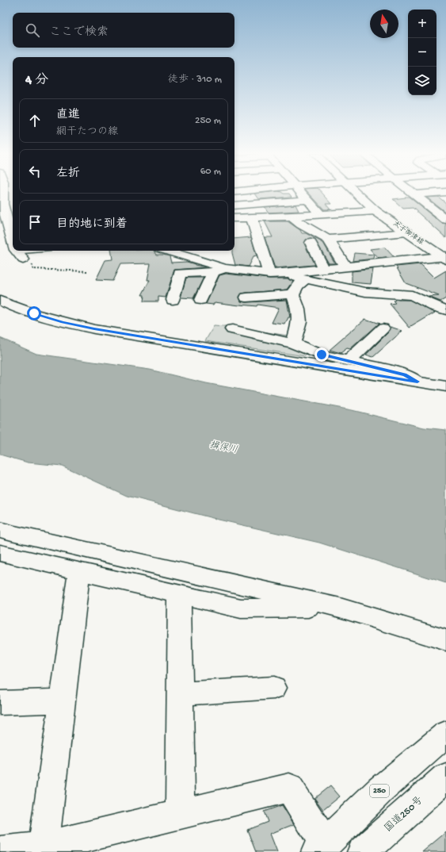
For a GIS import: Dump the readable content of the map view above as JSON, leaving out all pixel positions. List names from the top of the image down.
{
  "streets": {
    "main road": ["太子御津線", "250", "国道250号"]
  },
  "water": ["揖保川"],
  "north": "top",
  "page": {
    "map_buttons": ["+", "−"],
    "search": "ここで検索",
    "heading": ["4 分", "徒歩 · 310 m"],
    "list": [
      ["直進", "網干たつの線", "250 m"],
      ["左折", "60 m"],
      "目的地に到着"
    ]
  }
}
